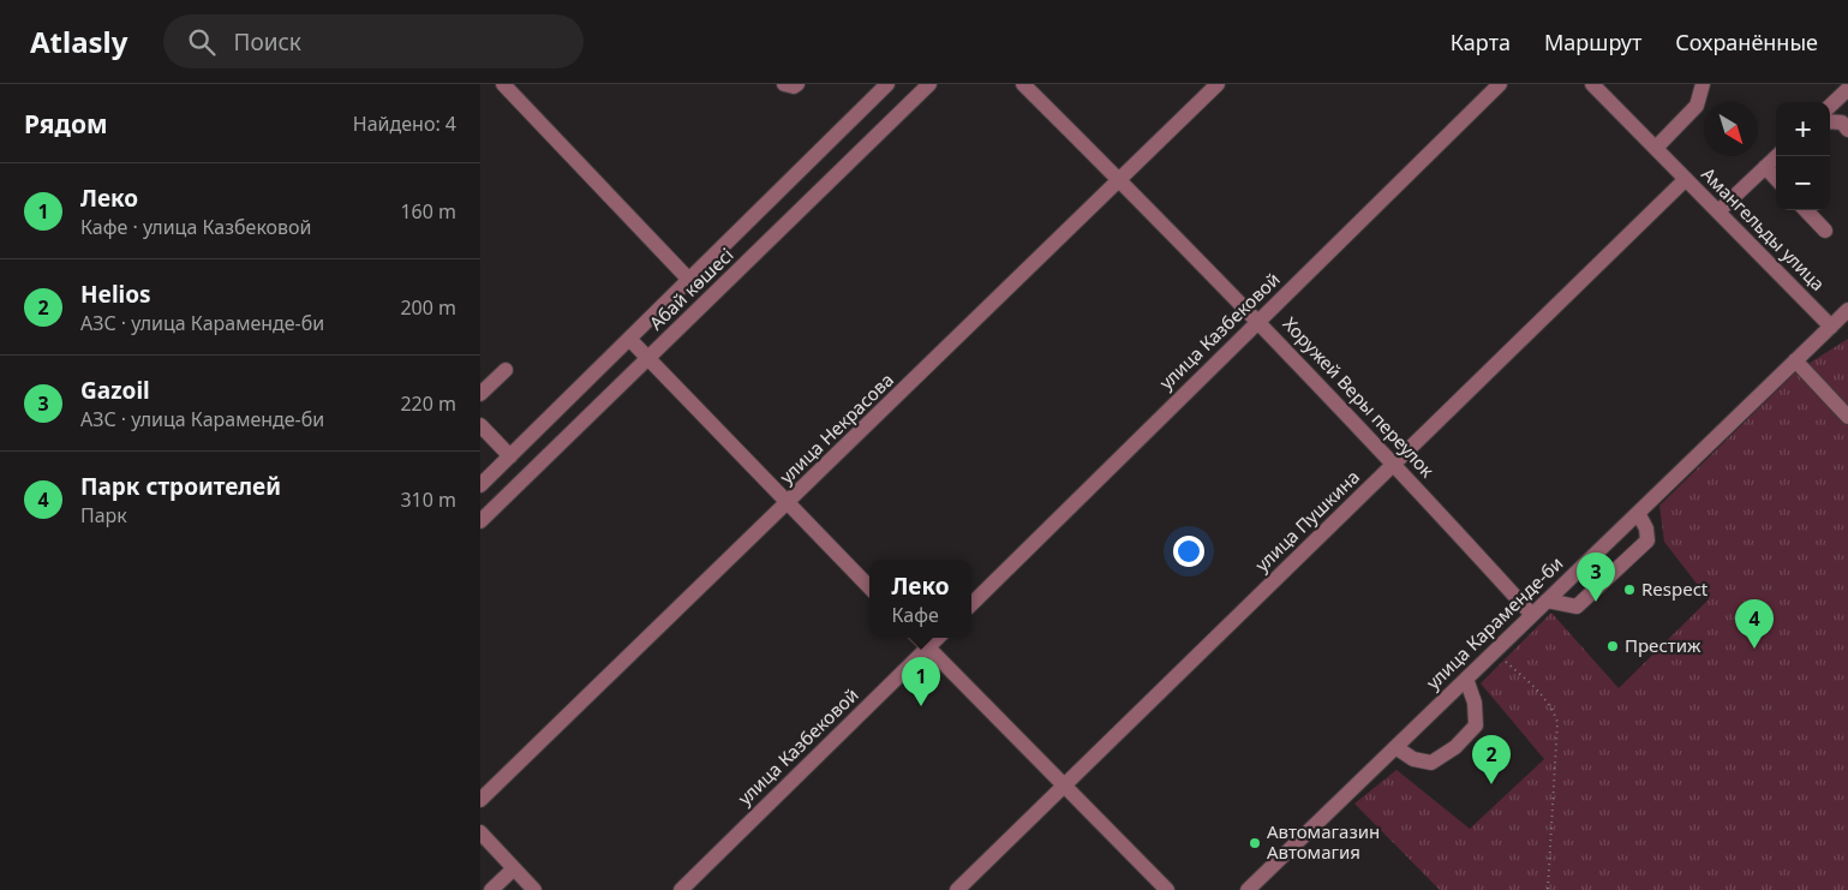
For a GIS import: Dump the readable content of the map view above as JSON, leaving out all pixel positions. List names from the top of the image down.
{
  "streets": {
    "street": [
      "Амангельды улица",
      "Абай көшесі",
      "улица Казбековой",
      "Хоружей Веры переулок",
      "улица Некрасова",
      "улица Пушкина",
      "улица Караменде-би"
    ]
  },
  "crossings": [
    ["Амангельды улица", "улица Пушкина"],
    ["Амангельды улица", "улица Караменде-би"],
    ["улица Казбековой", "Хоружей Веры переулок"],
    ["Хоружей Веры переулок", "улица Некрасова"],
    ["Хоружей Веры переулок", "улица Пушкина"],
    ["Хоружей Веры переулок", "улица Караменде-би"]
  ],
  "places": ["Respect", "Престиж", "Автомагазин Автомагия"],
  "north": "bottom right",
  "page": {
    "header": "Atlasly",
    "search": "Поиск",
    "nav": ["Карта", "Маршрут", "Сохранённые"],
    "heading": ["Рядом", "Найдено: 4"],
    "map_buttons": ["+", "−"],
    "list": [
      {
        "mark": "1",
        "name": "Леко",
        "note": "Кафе · улица Казбековой",
        "value": "160 m"
      },
      {
        "mark": "2",
        "name": "Helios",
        "note": "АЗС · улица Караменде-би",
        "value": "200 m"
      },
      {
        "mark": "3",
        "name": "Gazoil",
        "note": "АЗС · улица Караменде-би",
        "value": "220 m"
      },
      {
        "mark": "4",
        "name": "Парк строителей",
        "note": "Парк",
        "value": "310 m"
      }
    ],
    "pins": [
      "3",
      "4",
      "1",
      "2"
    ],
    "popup": ["Леко", "Кафе"]
  }
}
